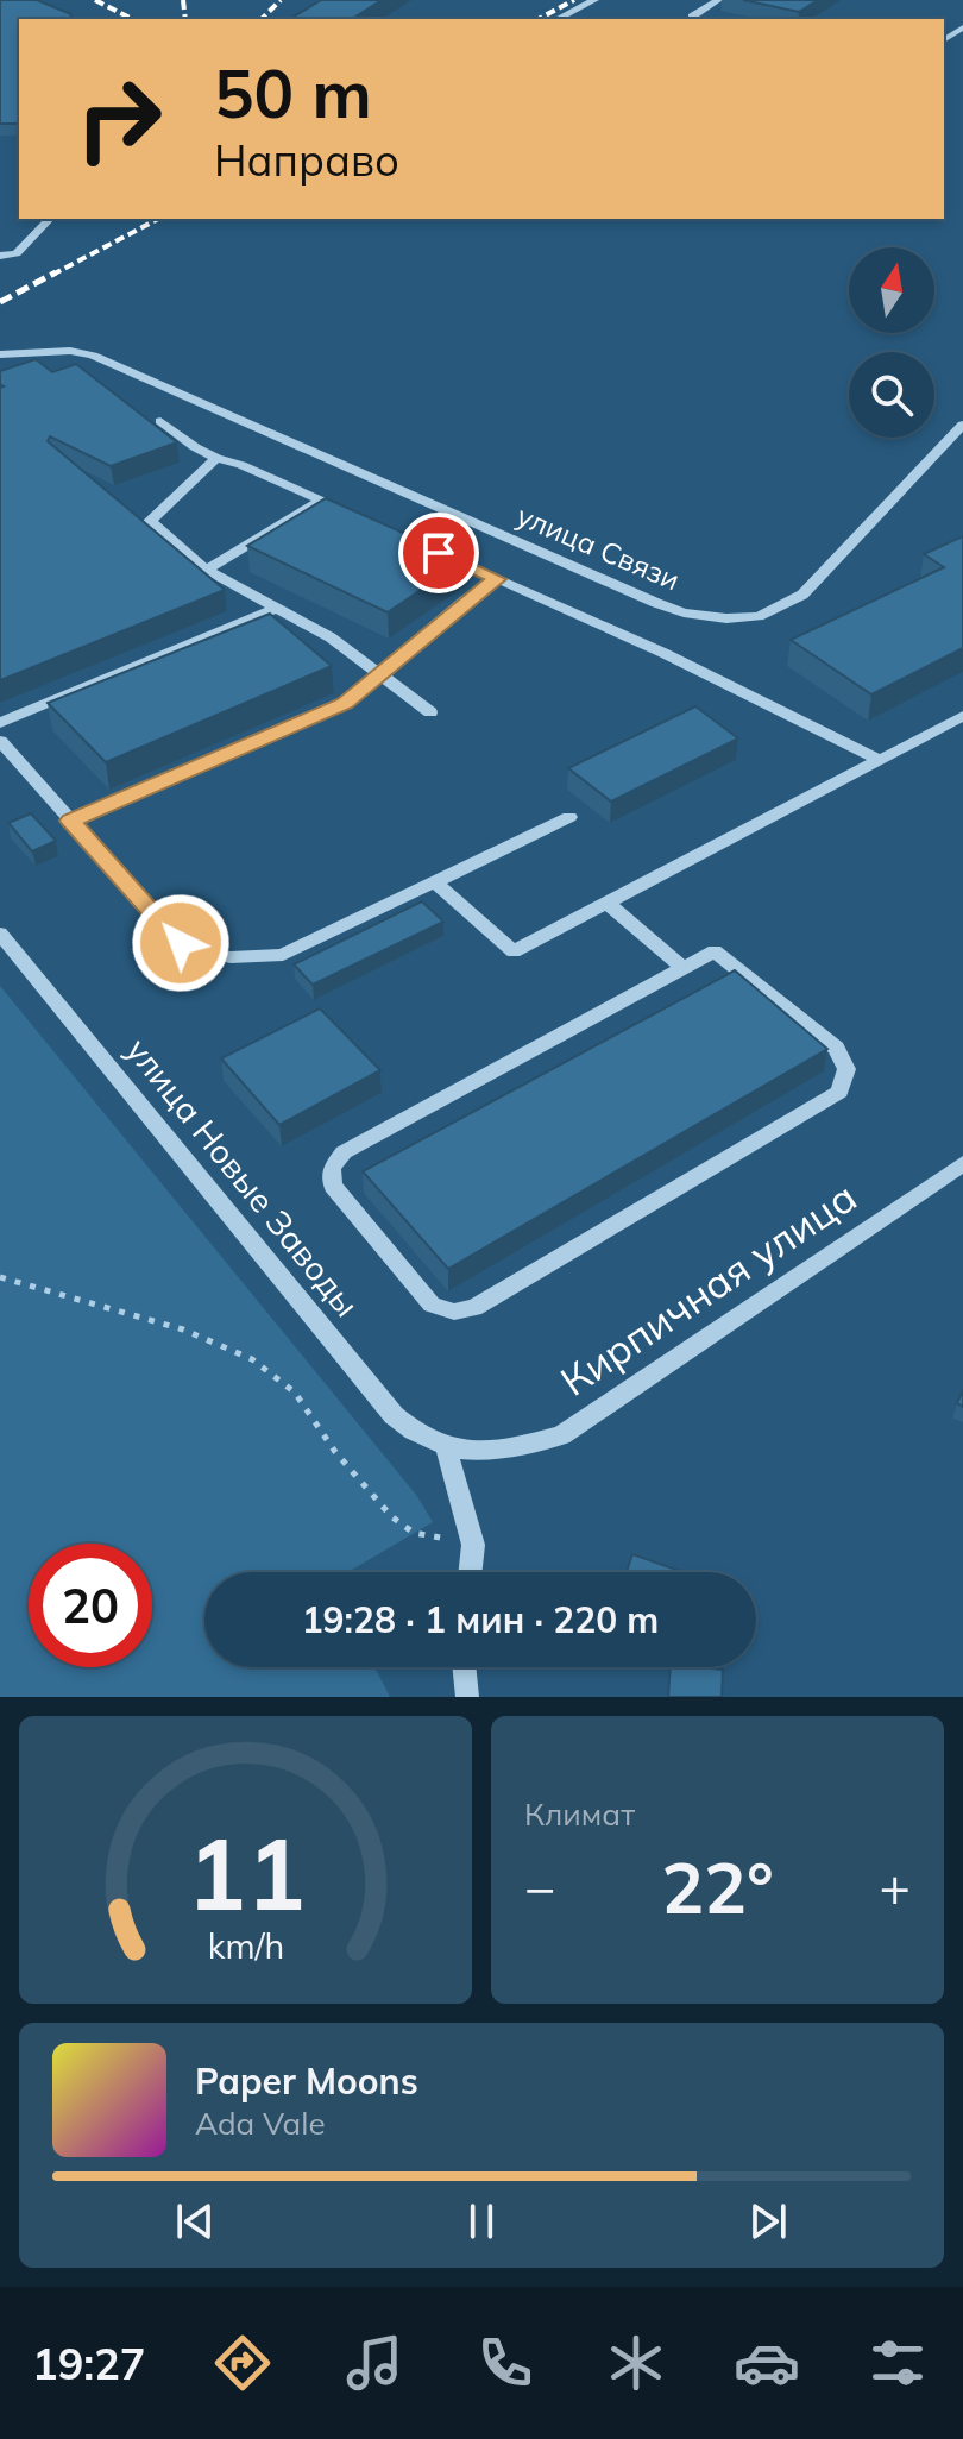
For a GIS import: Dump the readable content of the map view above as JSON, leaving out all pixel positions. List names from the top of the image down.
{
  "streets": {
    "street": ["улица Связи", "улица Новые Заводы", "Кирпичная улица"]
  },
  "crossings": [
    ["улица Новые Заводы", "Кирпичная улица"]
  ],
  "north": "top",
  "page": {
    "turn": ["50 m", "Направо"],
    "limit": "20",
    "trip": "19:28 · 1 мин · 220 m",
    "tile": "Климат",
    "heat": ["−", "22°", "+"],
    "song": ["Paper Moons", "Ada Vale"],
    "tabs": "19:27",
    "gauge": ["11", "km/h"]
  }
}
